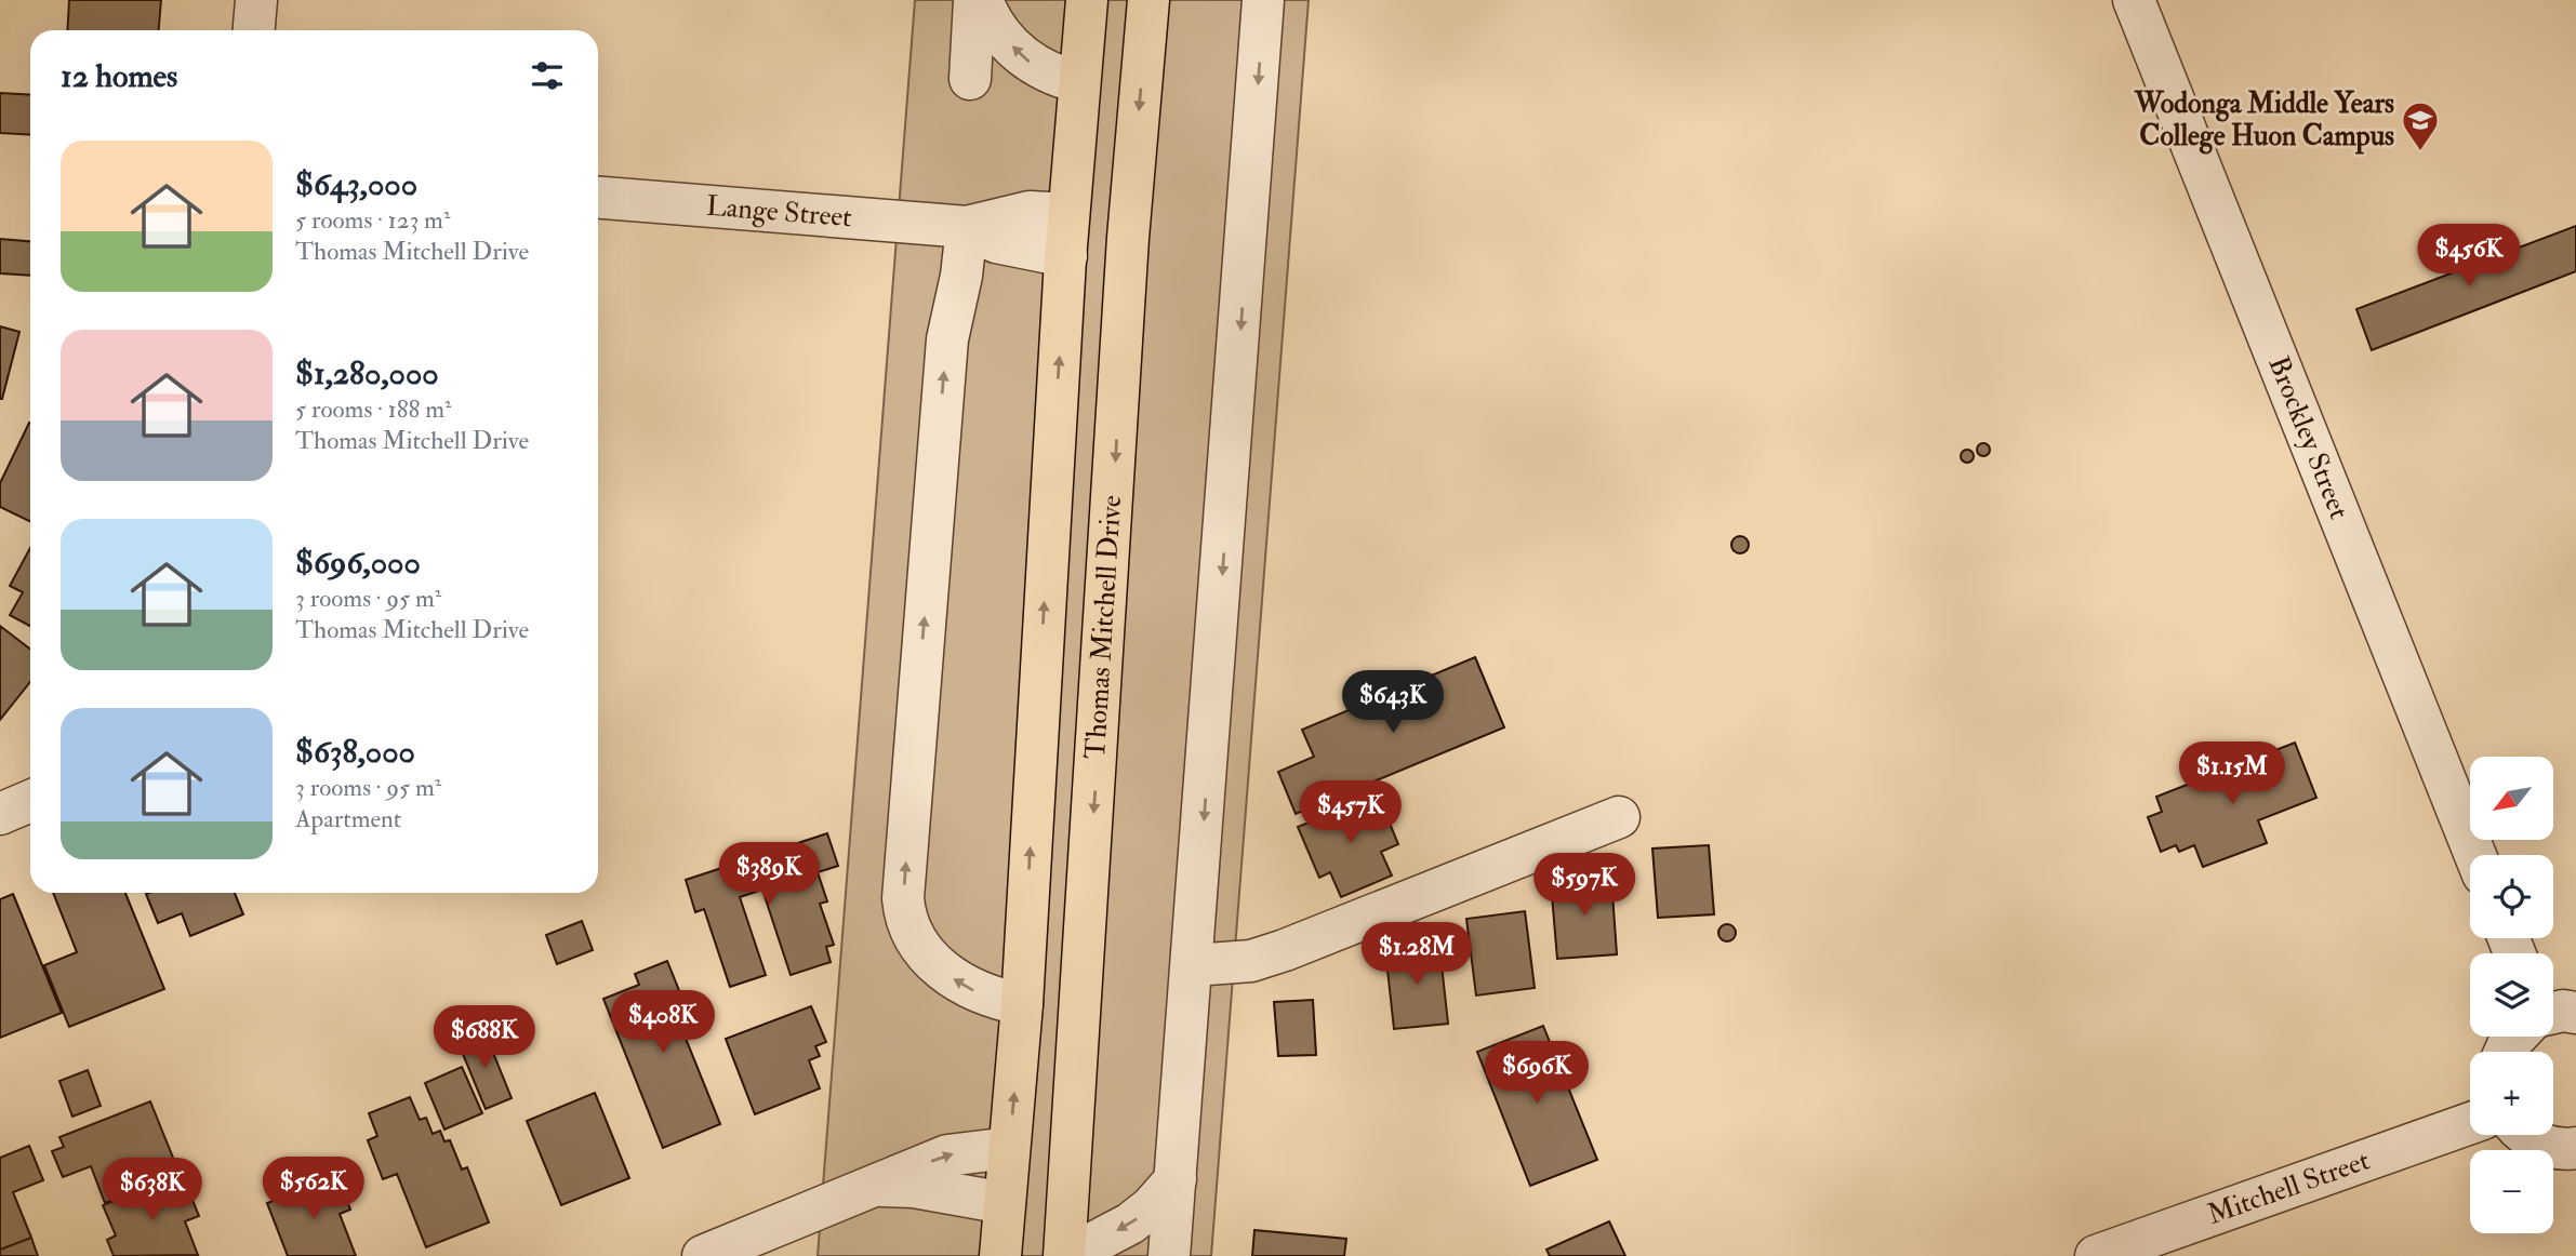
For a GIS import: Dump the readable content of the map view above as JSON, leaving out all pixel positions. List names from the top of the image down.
{
  "streets": {
    "main road": ["Thomas Mitchell Drive"],
    "street": ["Lange Street", "Brockley Street", "Mitchell Street"]
  },
  "places": {
    "school or university": ["Wodonga Middle Years College Huon Campus"]
  },
  "north": "bottom left",
  "page": {
    "heading": "12 homes",
    "list": [
      {
        "name": "$643,000",
        "note": "5 rooms · 123 m² · Thomas Mitchell Drive"
      },
      {
        "name": "$1,280,000",
        "note": "5 rooms · 188 m² · Thomas Mitchell Drive"
      },
      {
        "name": "$696,000",
        "note": "3 rooms · 95 m² · Thomas Mitchell Drive"
      },
      {
        "name": "$638,000",
        "note": "3 rooms · 95 m² · Apartment"
      }
    ],
    "price": [
      "$456K",
      "$643K",
      "$1.15M",
      "$457K",
      "$389K",
      "$597K",
      "$1.28M",
      "$408K",
      "$688K",
      "$696K",
      "$562K",
      "$638K"
    ],
    "map_buttons": ["+", "−"]
  }
}
